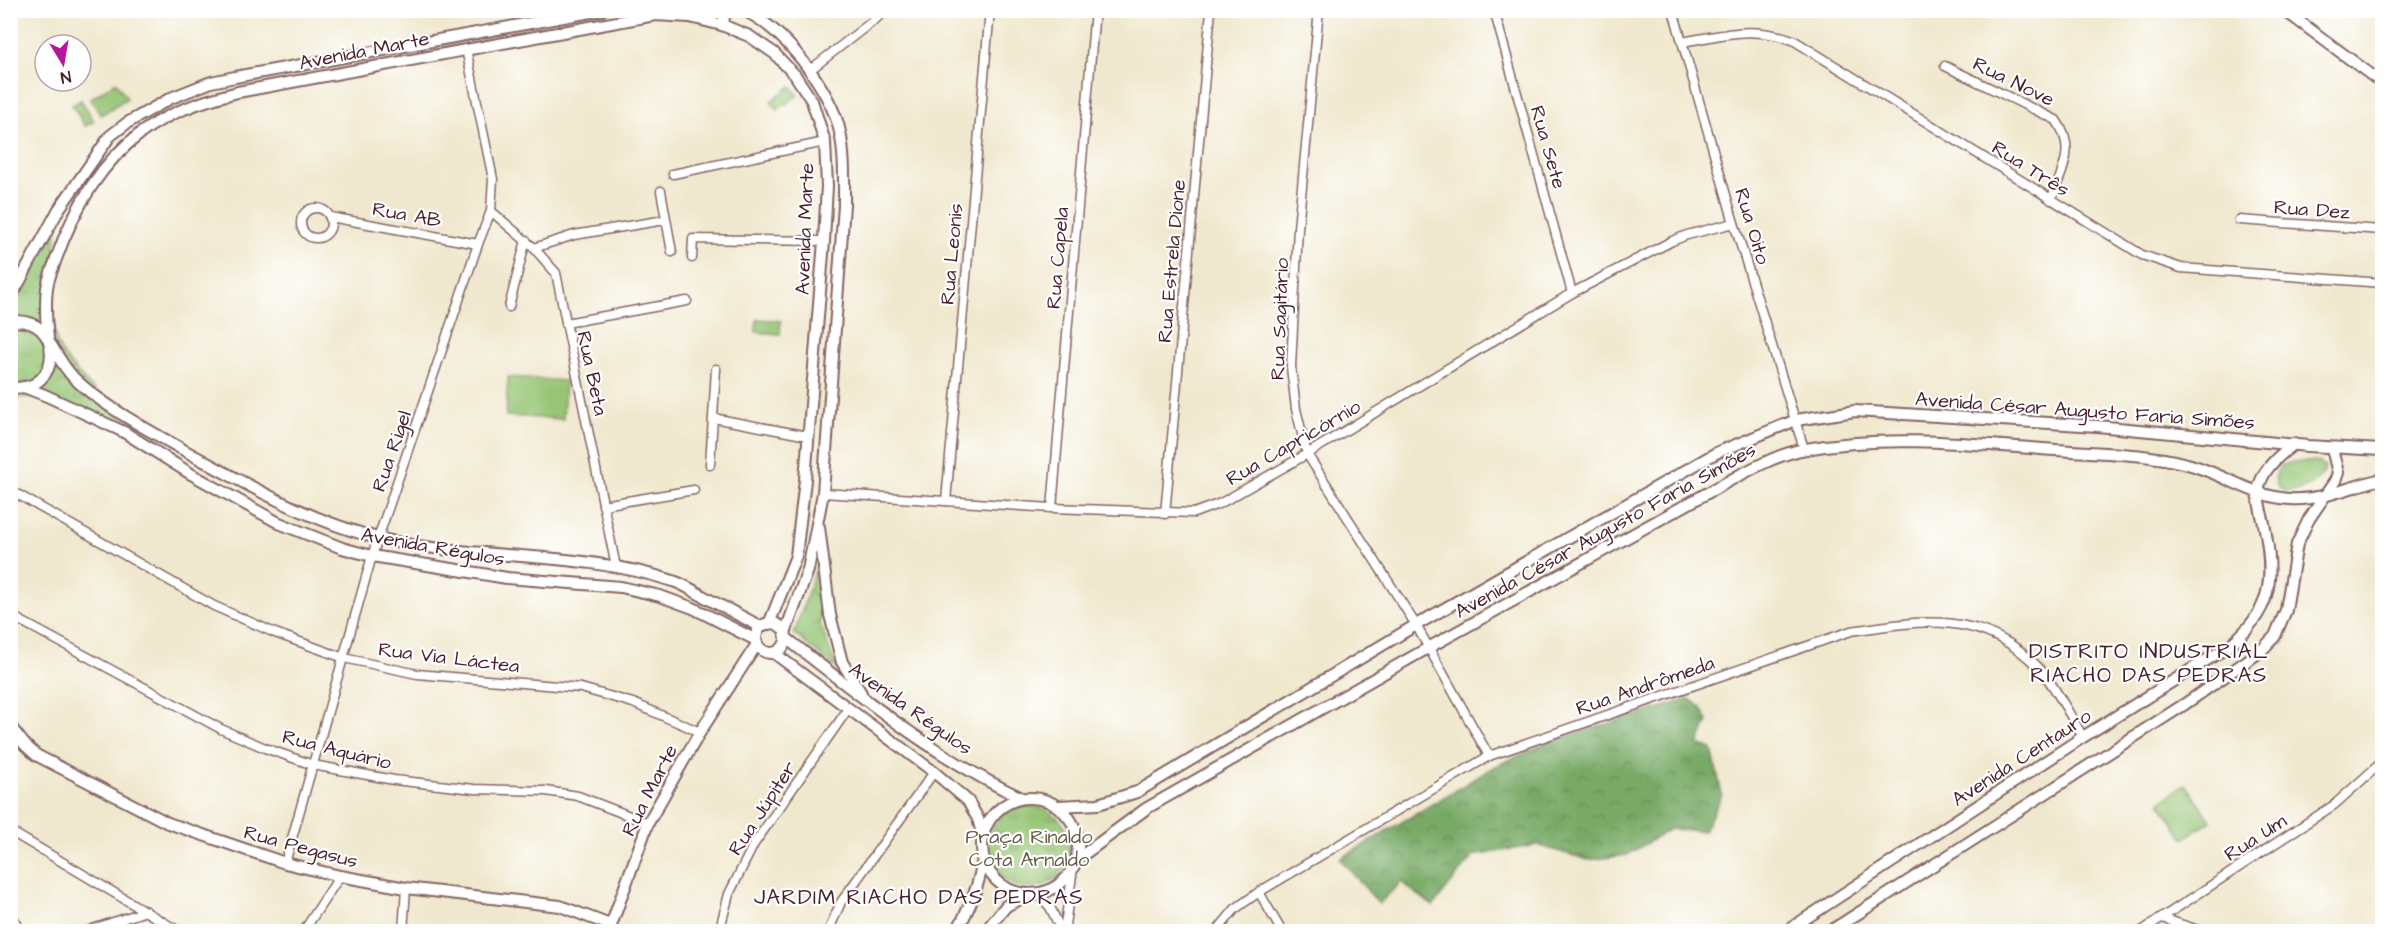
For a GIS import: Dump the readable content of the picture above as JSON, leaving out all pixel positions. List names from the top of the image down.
{
  "streets": {
    "street": [
      "Avenida Marte",
      "Rua Nove",
      "Rua Sete",
      "Rua Três",
      "Rua Dez",
      "Rua AB",
      "Rua Oito",
      "Rua Leonis",
      "Rua Capela",
      "Rua Estrela Dione",
      "Rua Sagitário",
      "Rua Beta",
      "Avenida César Augusto Faria Simões",
      "Rua Capricórnio",
      "Rua Rigel",
      "Avenida Régulos",
      "Rua Via Láctea",
      "Rua Andrômeda",
      "Rua Aquário",
      "Avenida Centauro",
      "Rua Marte",
      "Rua Júpiter",
      "Rua Um",
      "Rua Pegasus"
    ]
  },
  "crossings": [
    ["Avenida Marte", "Rua Capricórnio"],
    ["Avenida Marte", "Rua Rigel"],
    ["Avenida Marte", "Avenida Régulos"],
    ["Avenida Marte", "Rua Marte"],
    ["Rua Nove", "Rua Três"],
    ["Rua Sete", "Rua Capricórnio"],
    ["Rua Três", "Rua Oito"],
    ["Rua AB", "Rua Rigel"],
    ["Rua Oito", "Avenida César Augusto Faria Simões"],
    ["Rua Oito", "Rua Capricórnio"],
    ["Rua Leonis", "Rua Capricórnio"],
    ["Rua Capela", "Rua Capricórnio"],
    ["Rua Estrela Dione", "Rua Capricórnio"],
    ["Rua Sagitário", "Avenida César Augusto Faria Simões"],
    ["Rua Sagitário", "Rua Capricórnio"],
    ["Rua Sagitário", "Rua Andrômeda"],
    ["Rua Beta", "Rua Rigel"],
    ["Rua Beta", "Avenida Régulos"],
    ["Avenida César Augusto Faria Simões", "Avenida Régulos"],
    ["Avenida César Augusto Faria Simões", "Avenida Centauro"],
    ["Rua Rigel", "Avenida Régulos"],
    ["Rua Rigel", "Rua Via Láctea"],
    ["Rua Rigel", "Rua Aquário"],
    ["Rua Rigel", "Rua Pegasus"],
    ["Avenida Régulos", "Rua Marte"],
    ["Avenida Régulos", "Rua Júpiter"],
    ["Rua Via Láctea", "Rua Marte"],
    ["Rua Andrômeda", "Avenida Centauro"],
    ["Rua Aquário", "Rua Marte"],
    ["Rua Marte", "Rua Pegasus"]
  ],
  "districts": ["DISTRITO INDUSTRIAL RIACHO DAS PEDRAS", "JARDIM RIACHO DAS PEDRAS"],
  "parks": ["Praça Rinaldo Cota Arnaldo"],
  "north": "bottom"
}
